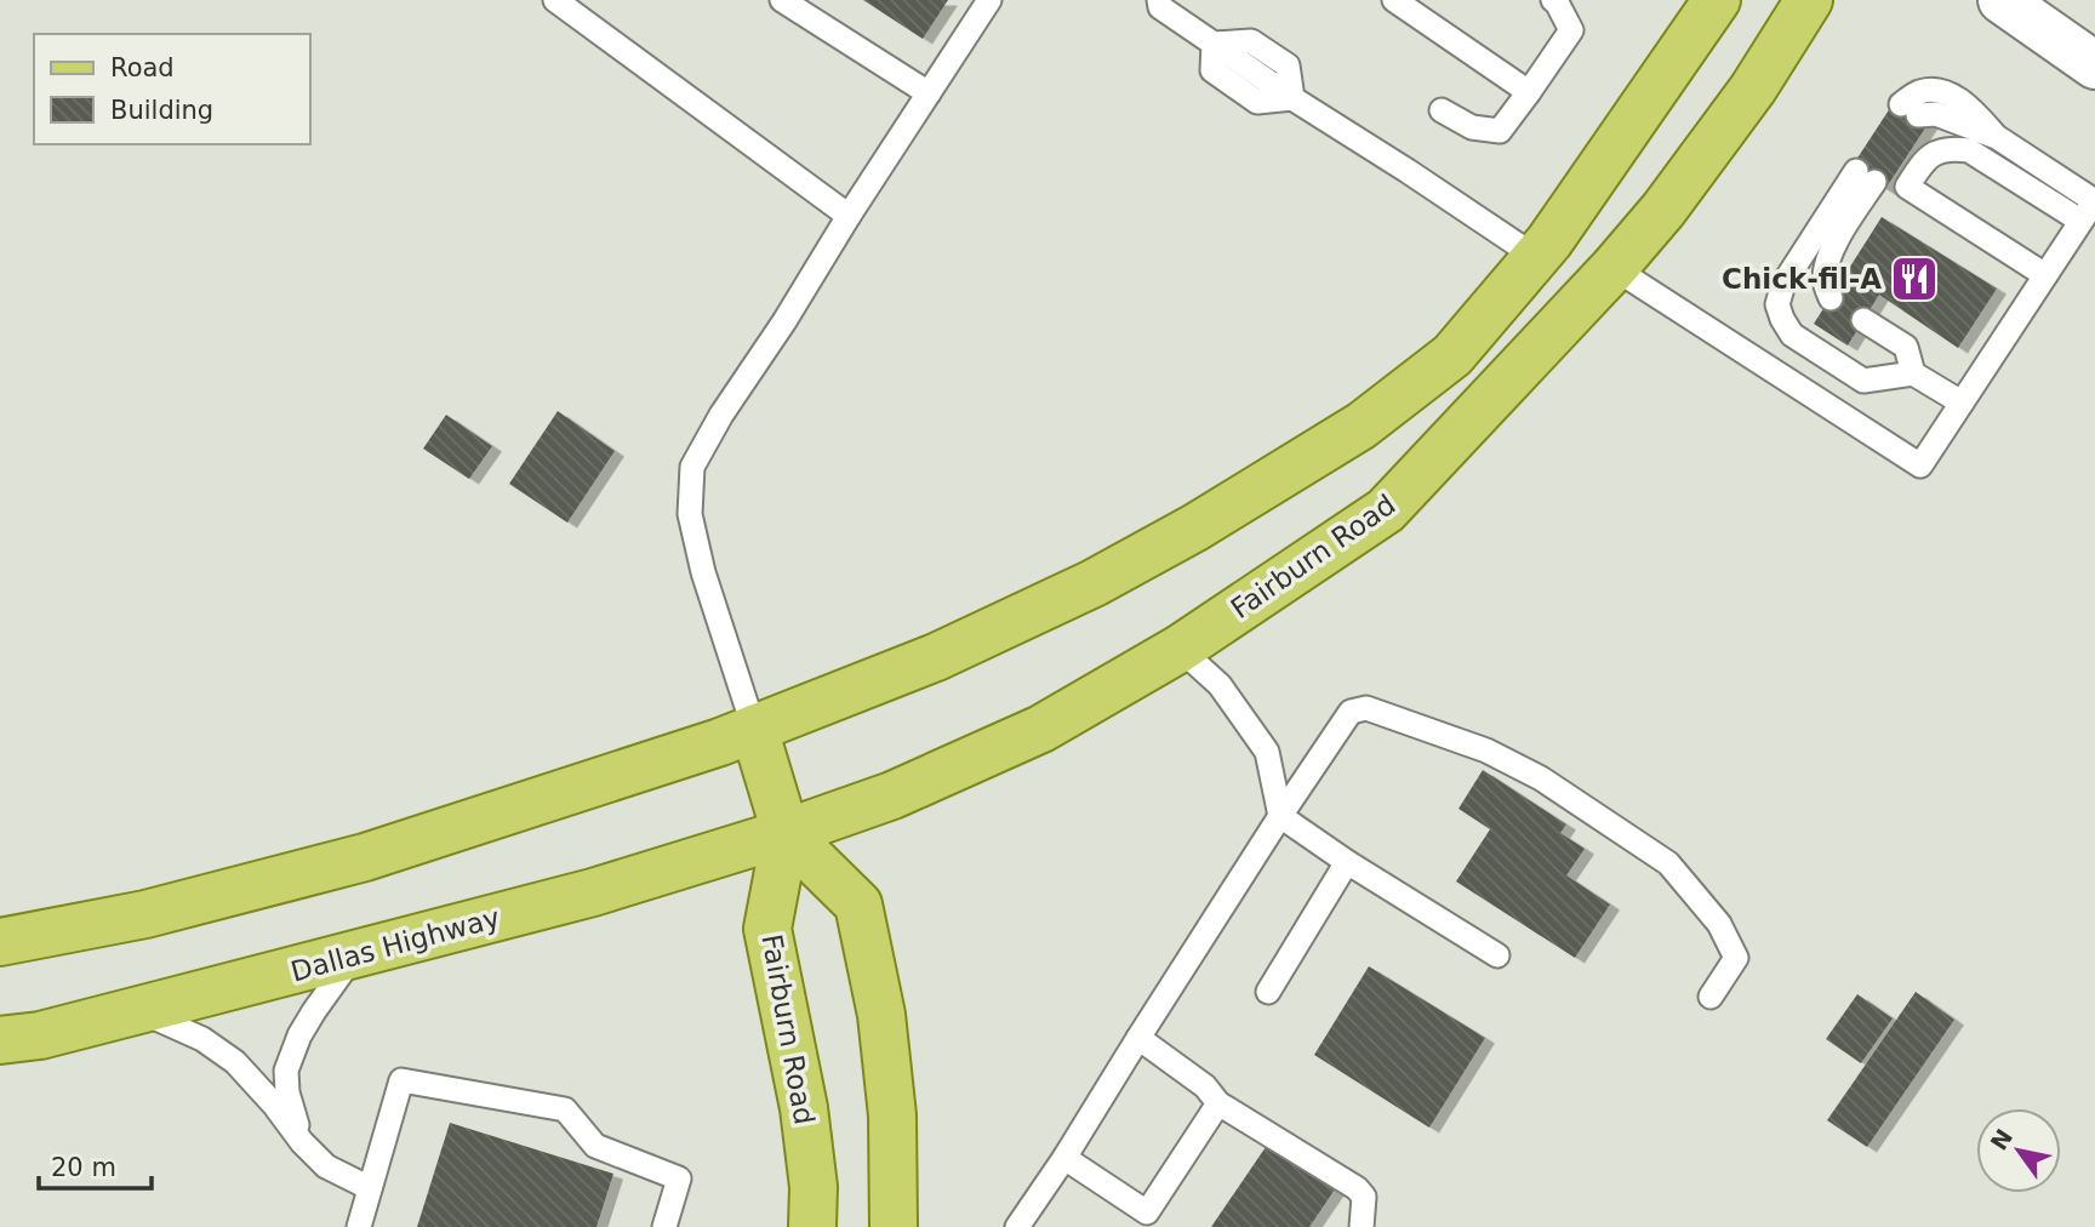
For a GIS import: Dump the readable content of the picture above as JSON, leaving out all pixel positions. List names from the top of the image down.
{
  "streets": {
    "main road": ["Fairburn Road", "Dallas Highway"]
  },
  "crossings": [
    ["Fairburn Road", "Dallas Highway"]
  ],
  "places": {
    "restaurant": ["Chick-fil-A"]
  },
  "legend": ["Road", "Building"],
  "scale_bar": "20 m",
  "north": "top left"
}
